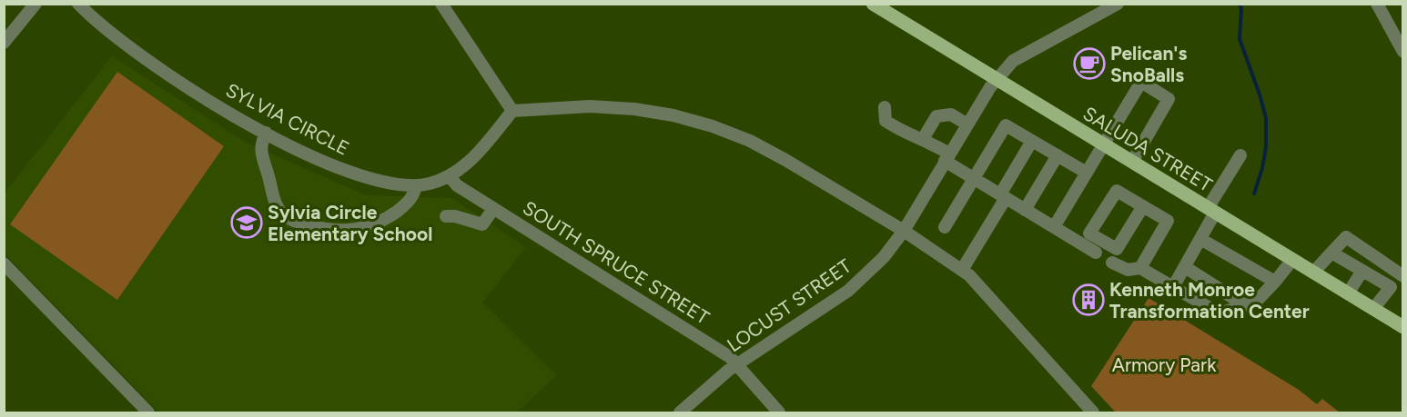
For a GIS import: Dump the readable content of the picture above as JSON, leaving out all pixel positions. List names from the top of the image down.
{
  "streets": {
    "main road": ["SALUDA STREET"],
    "street": ["SYLVIA CIRCLE", "SOUTH SPRUCE STREET", "LOCUST STREET"]
  },
  "crossings": [
    ["SYLVIA CIRCLE", "SOUTH SPRUCE STREET"],
    ["SALUDA STREET", "LOCUST STREET"],
    ["SOUTH SPRUCE STREET", "LOCUST STREET"]
  ],
  "parks": ["Armory Park"],
  "places": {
    "cafe": ["Pelican's SnoBalls"],
    "school or university": ["Sylvia Circle Elementary School"],
    "building": ["Kenneth Monroe Transformation Center"]
  }
}
